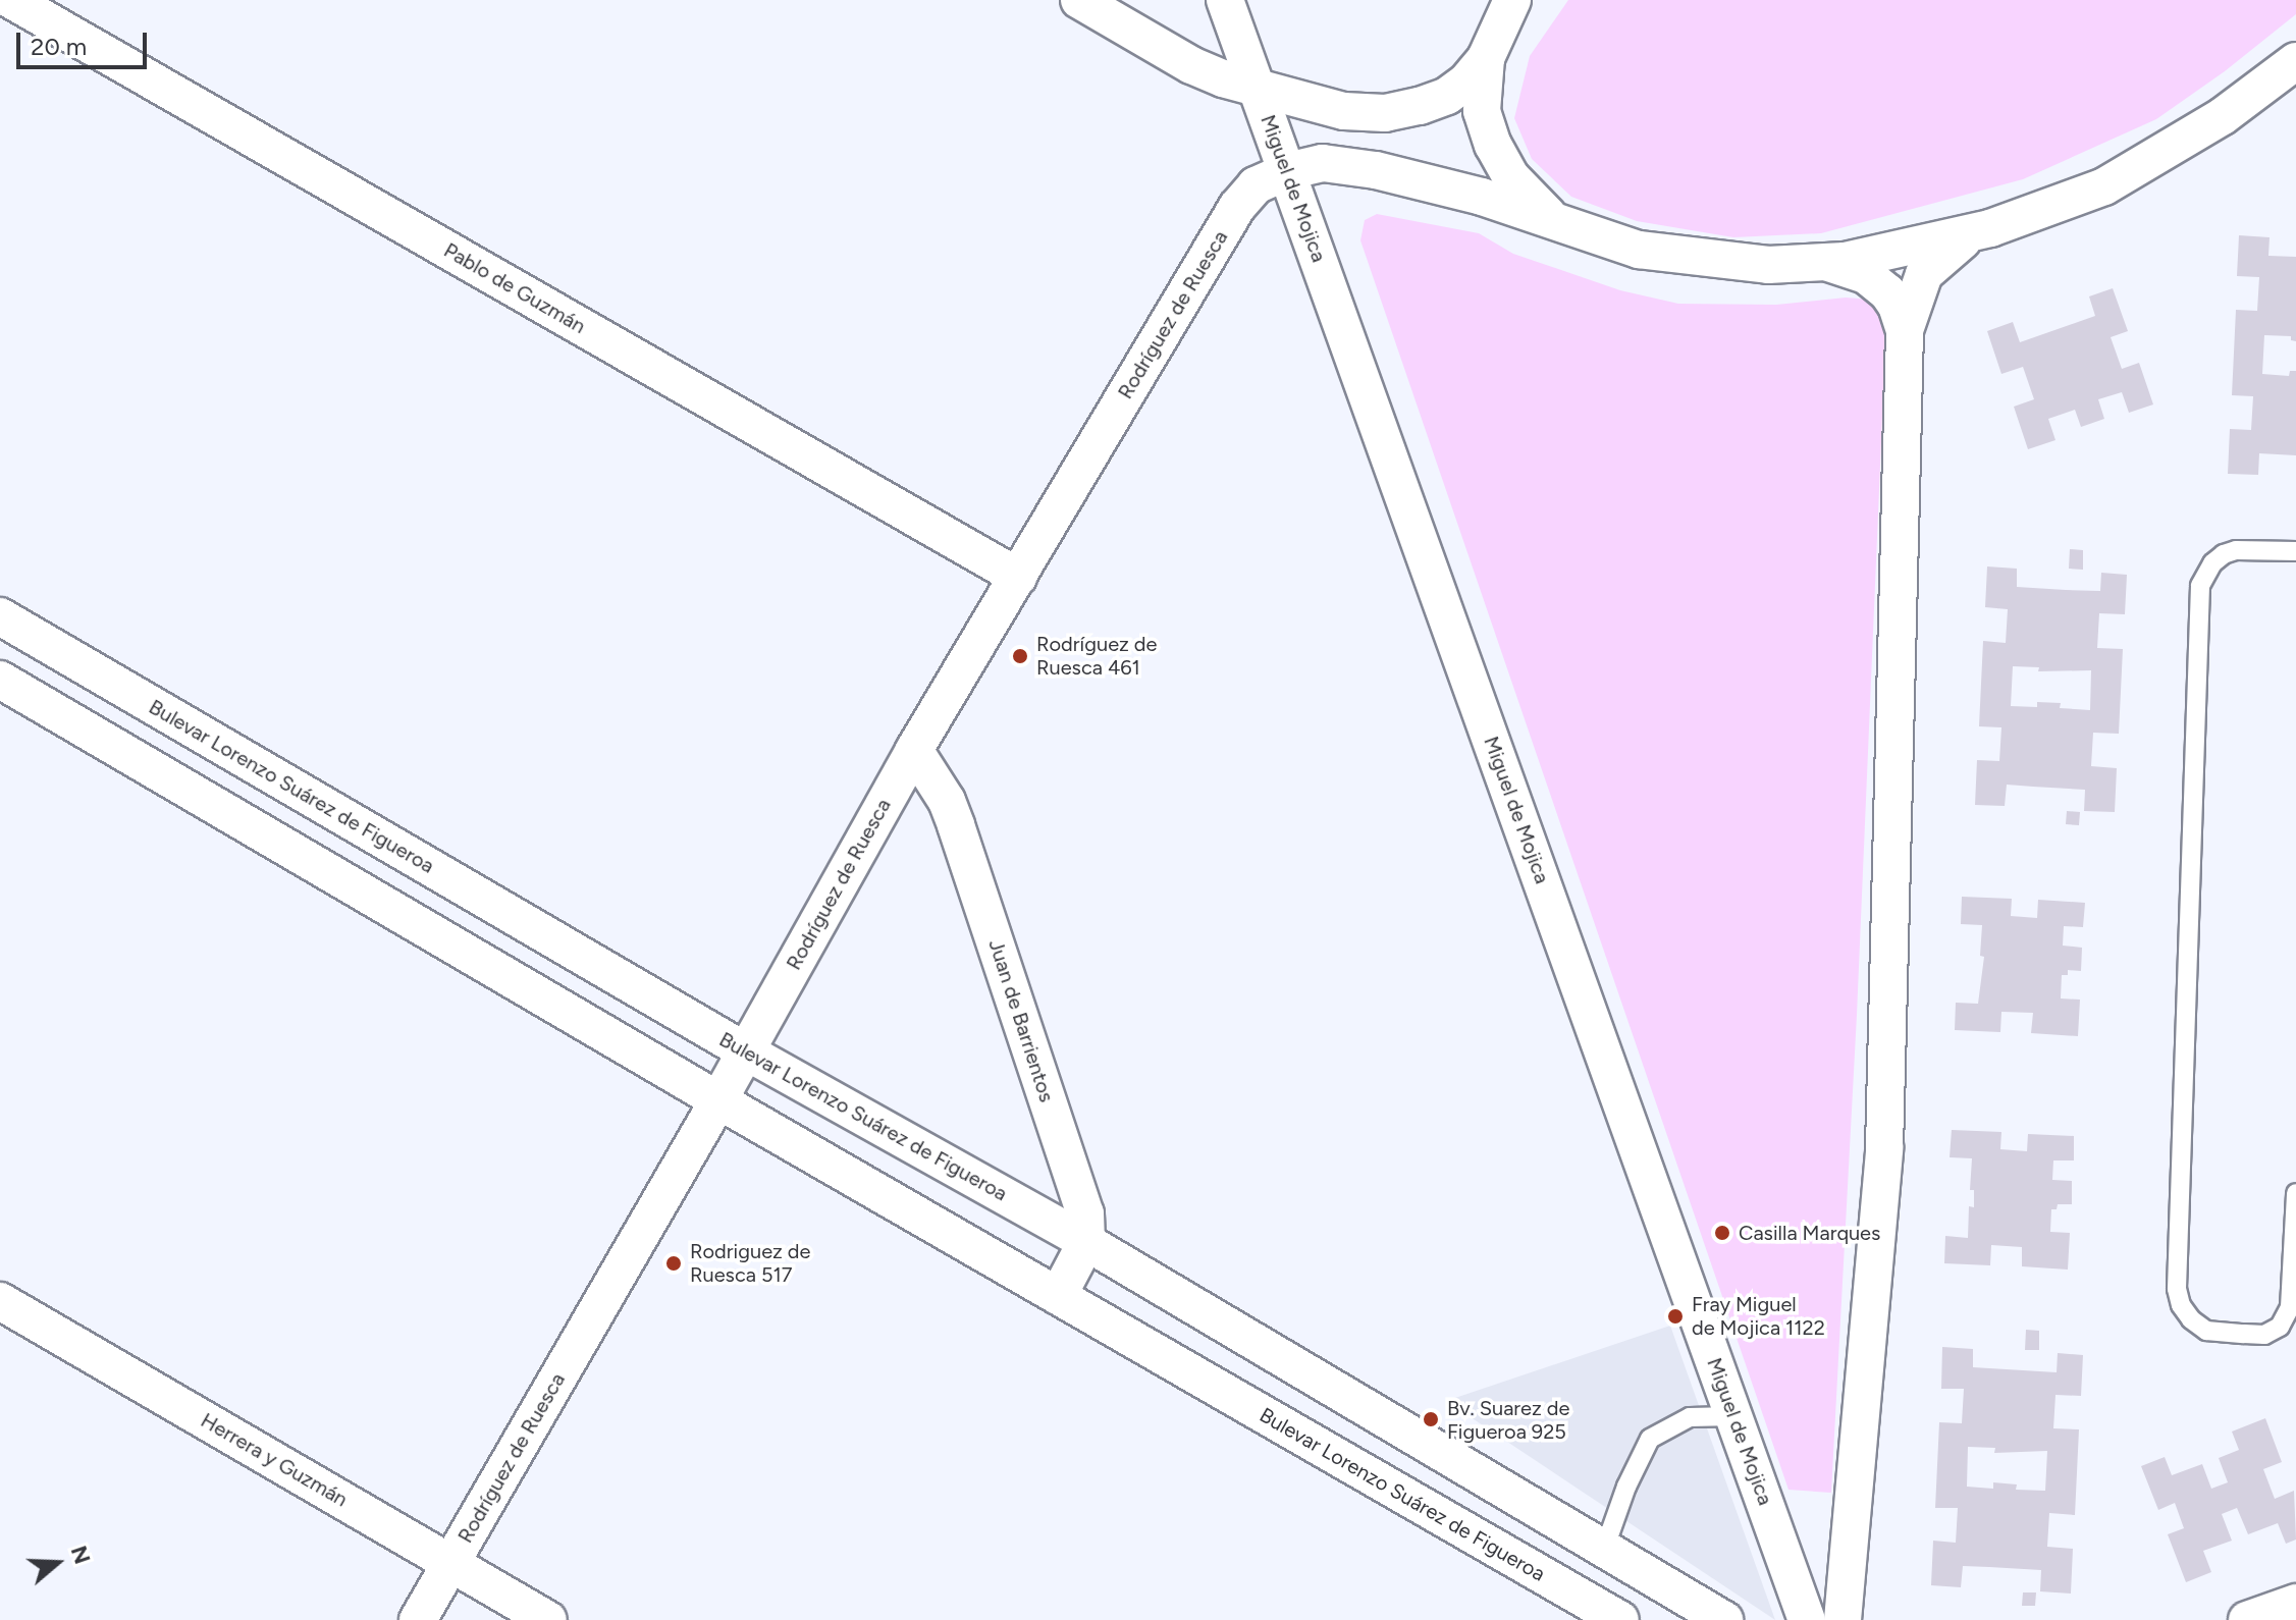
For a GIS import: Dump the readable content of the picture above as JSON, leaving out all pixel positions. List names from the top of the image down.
{
  "streets": {
    "street": [
      "Miguel de Mojica",
      "Pablo de Guzmán",
      "Rodríguez de Ruesca",
      "Bulevar Lorenzo Suárez de Figueroa",
      "Juan de Barrientos",
      "Herrera y Guzmán"
    ]
  },
  "crossings": [
    ["Miguel de Mojica", "Rodríguez de Ruesca"],
    ["Pablo de Guzmán", "Rodríguez de Ruesca"],
    ["Rodríguez de Ruesca", "Bulevar Lorenzo Suárez de Figueroa"],
    ["Rodríguez de Ruesca", "Juan de Barrientos"],
    ["Rodríguez de Ruesca", "Herrera y Guzmán"],
    ["Bulevar Lorenzo Suárez de Figueroa", "Juan de Barrientos"]
  ],
  "places": [
    "Rodríguez de Ruesca 461",
    "Casilla Marques",
    "Rodriguez de Ruesca 517",
    "Fray Miguel de Mojica 1122",
    "Bv. Suarez de Figueroa 925"
  ],
  "scale_bar": "20 m",
  "north": "right"
}
